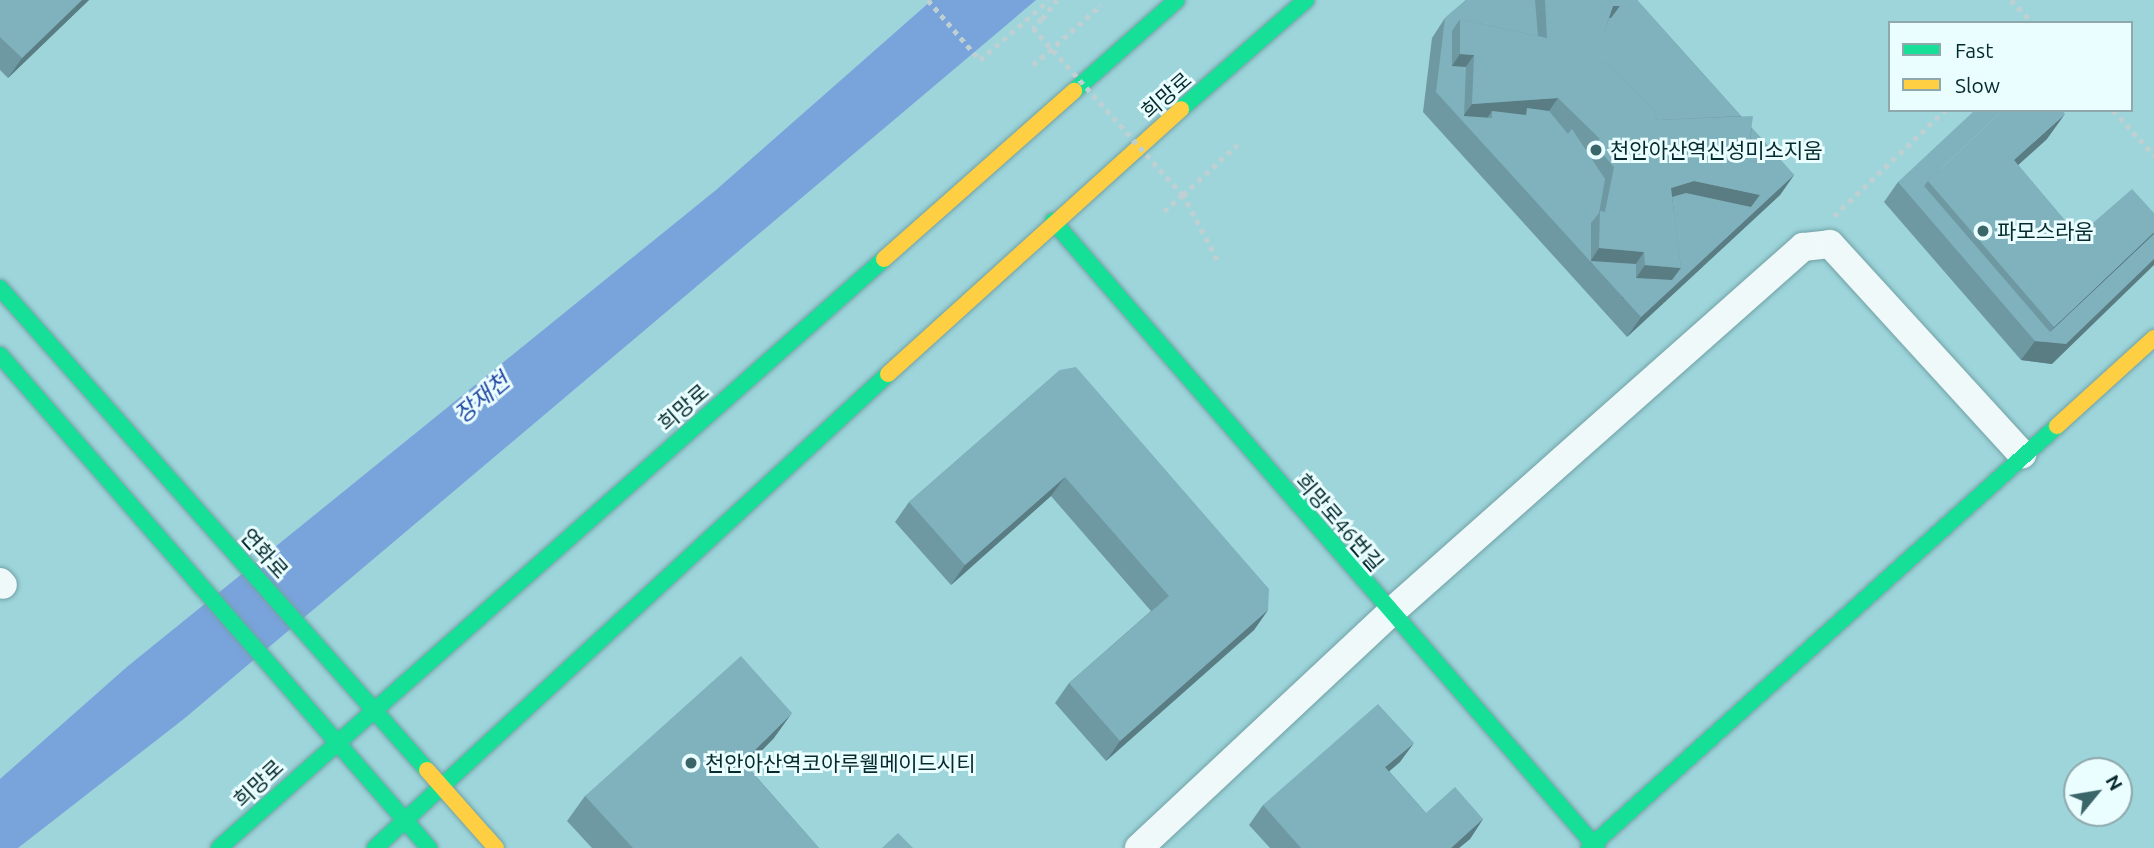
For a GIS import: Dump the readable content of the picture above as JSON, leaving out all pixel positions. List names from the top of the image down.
{
  "streets": {
    "street": ["희망로", "희망로46번길", "연화로"]
  },
  "crossings": [
    ["희망로", "희망로46번길"],
    ["희망로", "연화로"]
  ],
  "water": ["장재천"],
  "places": ["천안아산역신성미소지움", "파모스라움", "천안아산역코아루웰메이드시티"],
  "legend": ["Fast", "Slow"],
  "north": "top right"
}
